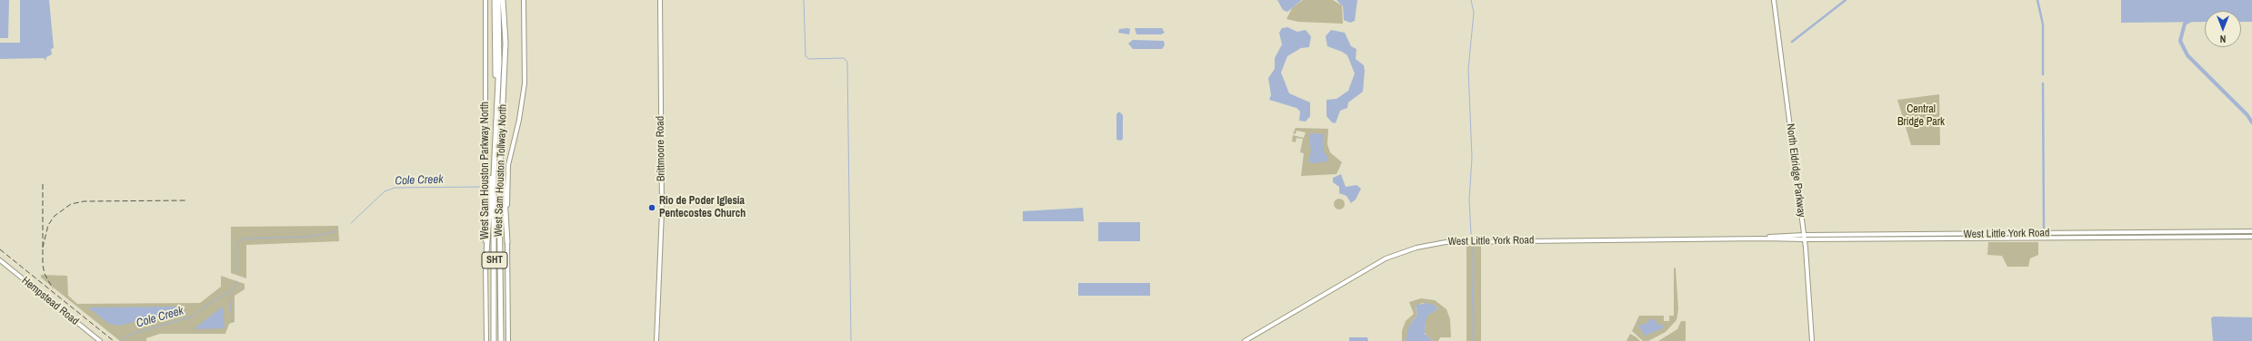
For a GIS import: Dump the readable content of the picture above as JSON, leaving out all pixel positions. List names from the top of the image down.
{
  "streets": {
    "highway": ["West Sam Houston Tollway North", "SHT"],
    "main road": [
      "Brittmoore Road",
      "West Sam Houston Parkway North",
      "North Eldridge Parkway",
      "West Little York Road",
      "Hempstead Road"
    ]
  },
  "crossings": [
    ["West Sam Houston Tollway North", "SHT"],
    ["North Eldridge Parkway", "West Little York Road"]
  ],
  "water": ["Cole Creek"],
  "parks": ["Central Bridge Park"],
  "places": ["Rio de Poder Iglesia Pentecostes Church"],
  "north": "bottom"
}
